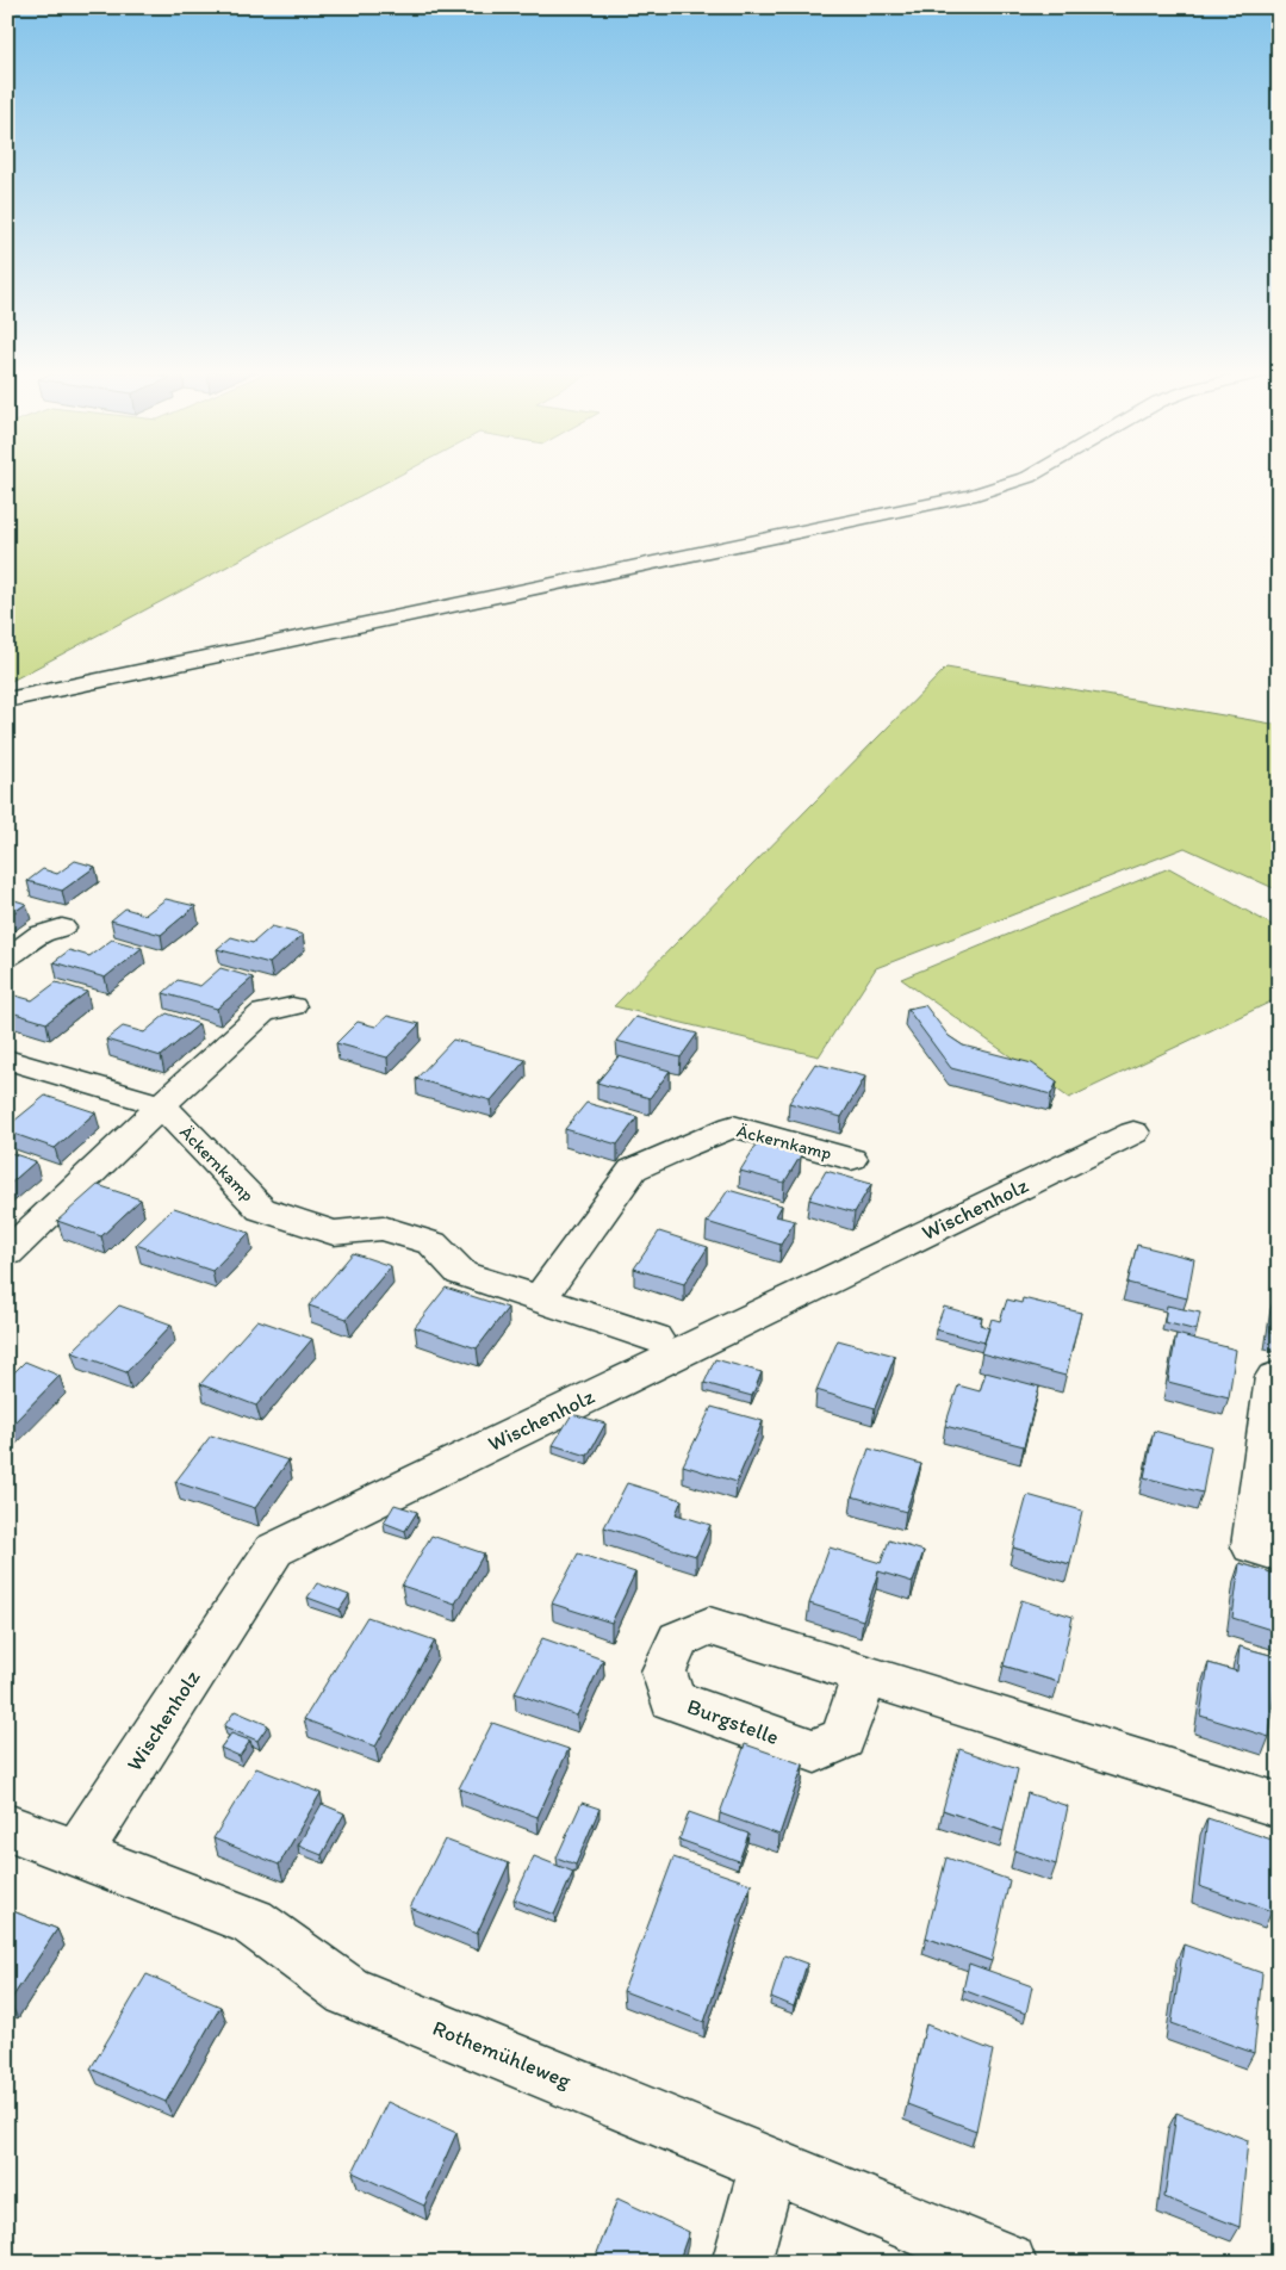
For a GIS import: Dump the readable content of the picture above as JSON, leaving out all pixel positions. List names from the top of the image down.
{
  "streets": {
    "street": ["Äckernkamp", "Wischenholz", "Rothemühleweg"]
  },
  "crossings": [
    ["Wischenholz", "Rothemühleweg"]
  ]
}
